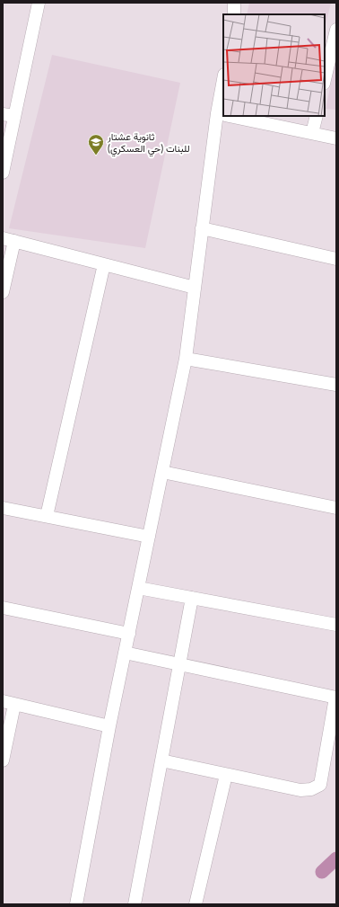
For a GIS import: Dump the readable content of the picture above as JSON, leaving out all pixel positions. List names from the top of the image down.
{
  "places": {
    "school or university": ["ثانوية عشتار للبنات (حي العسكري)"]
  }
}
